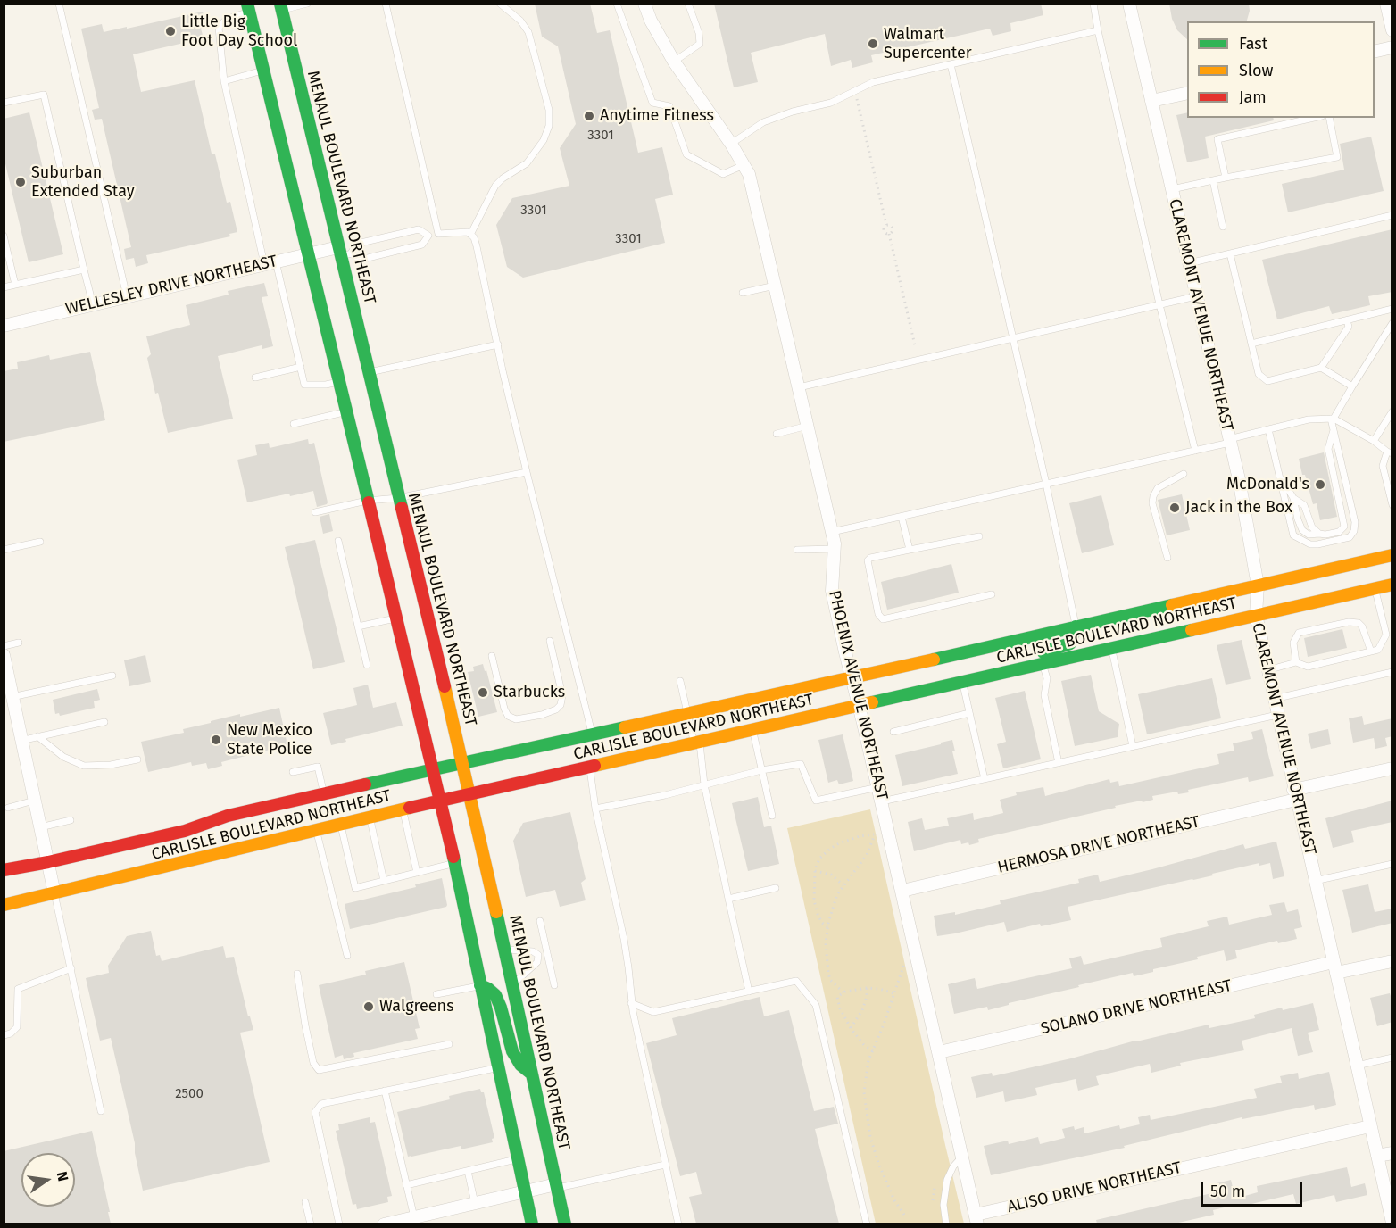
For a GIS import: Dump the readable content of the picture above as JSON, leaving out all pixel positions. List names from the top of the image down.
{
  "streets": {
    "main road": ["MENAUL BOULEVARD NORTHEAST", "CARLISLE BOULEVARD NORTHEAST"],
    "street": [
      "WELLESLEY DRIVE NORTHEAST",
      "CLAREMONT AVENUE NORTHEAST",
      "PHOENIX AVENUE NORTHEAST",
      "HERMOSA DRIVE NORTHEAST",
      "SOLANO DRIVE NORTHEAST",
      "ALISO DRIVE NORTHEAST"
    ]
  },
  "crossings": [
    ["MENAUL BOULEVARD NORTHEAST", "WELLESLEY DRIVE NORTHEAST"],
    ["MENAUL BOULEVARD NORTHEAST", "CARLISLE BOULEVARD NORTHEAST"],
    ["CLAREMONT AVENUE NORTHEAST", "CARLISLE BOULEVARD NORTHEAST"],
    ["CLAREMONT AVENUE NORTHEAST", "HERMOSA DRIVE NORTHEAST"],
    ["CLAREMONT AVENUE NORTHEAST", "SOLANO DRIVE NORTHEAST"],
    ["CLAREMONT AVENUE NORTHEAST", "ALISO DRIVE NORTHEAST"],
    ["CARLISLE BOULEVARD NORTHEAST", "PHOENIX AVENUE NORTHEAST"],
    ["PHOENIX AVENUE NORTHEAST", "HERMOSA DRIVE NORTHEAST"],
    ["PHOENIX AVENUE NORTHEAST", "SOLANO DRIVE NORTHEAST"],
    ["PHOENIX AVENUE NORTHEAST", "ALISO DRIVE NORTHEAST"]
  ],
  "places": [
    "Little Big Foot Day School",
    "Walmart Supercenter",
    "Anytime Fitness",
    "Suburban Extended Stay",
    "McDonald's",
    "Jack in the Box",
    "Starbucks",
    "New Mexico State Police",
    "Walgreens"
  ],
  "house_numbers": [
    "3301",
    "3301",
    "3301",
    "2500"
  ],
  "legend": ["Fast", "Slow", "Jam"],
  "scale_bar": "50 m",
  "north": "right"
}
